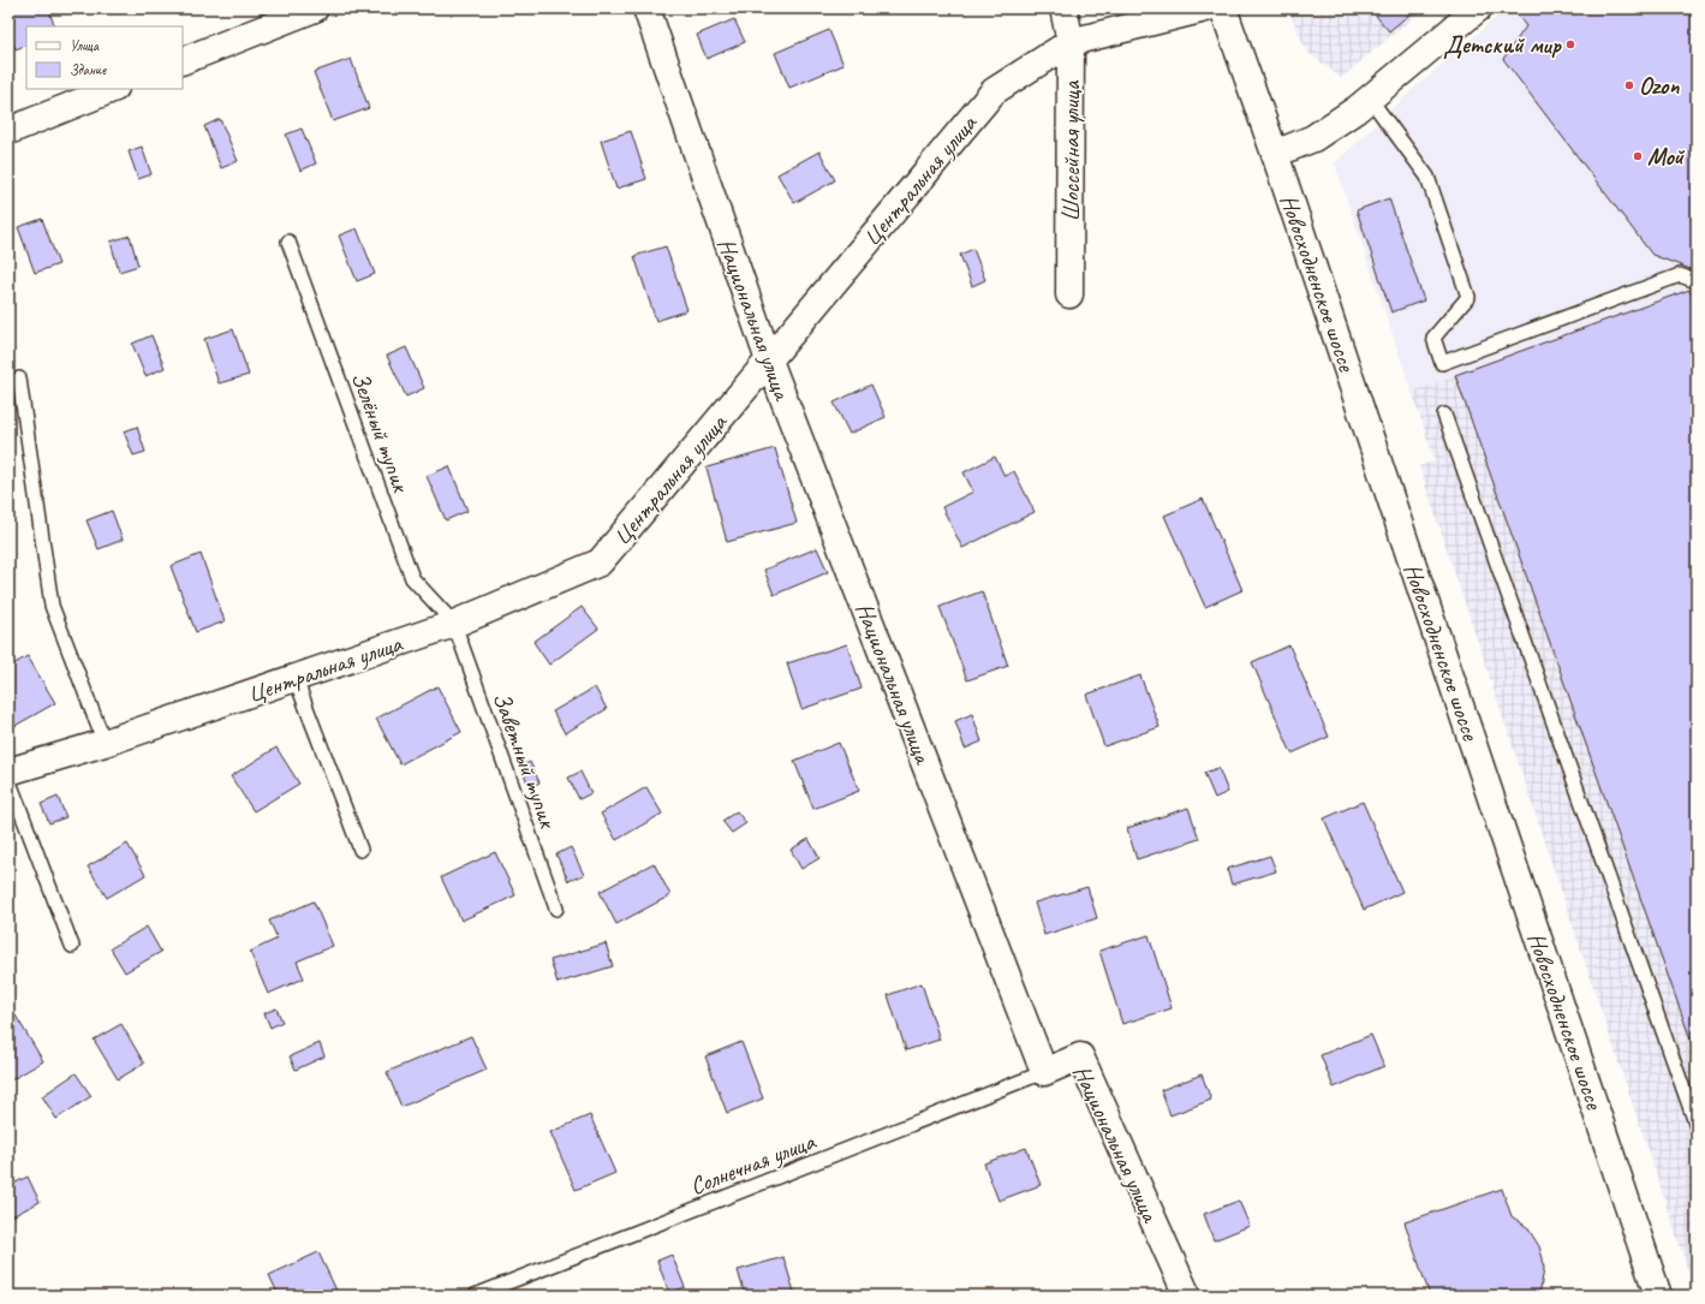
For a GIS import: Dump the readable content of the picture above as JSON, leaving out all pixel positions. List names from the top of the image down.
{
  "streets": {
    "street": [
      "Шоссейная улица",
      "Центральная улица",
      "Новосходненское шоссе",
      "Национальная улица"
    ],
    "lane": ["Зелёный тупик", "Заветный тупик", "Солнечная улица"]
  },
  "crossings": [
    ["Шоссейная улица", "Центральная улица"],
    ["Центральная улица", "Национальная улица"],
    ["Центральная улица", "Зелёный тупик"],
    ["Центральная улица", "Заветный тупик"],
    ["Национальная улица", "Солнечная улица"],
    ["Зелёный тупик", "Заветный тупик"]
  ],
  "places": ["Детский мир", "Ozon", "Мой"],
  "legend": ["Улица", "Здание"]
}
